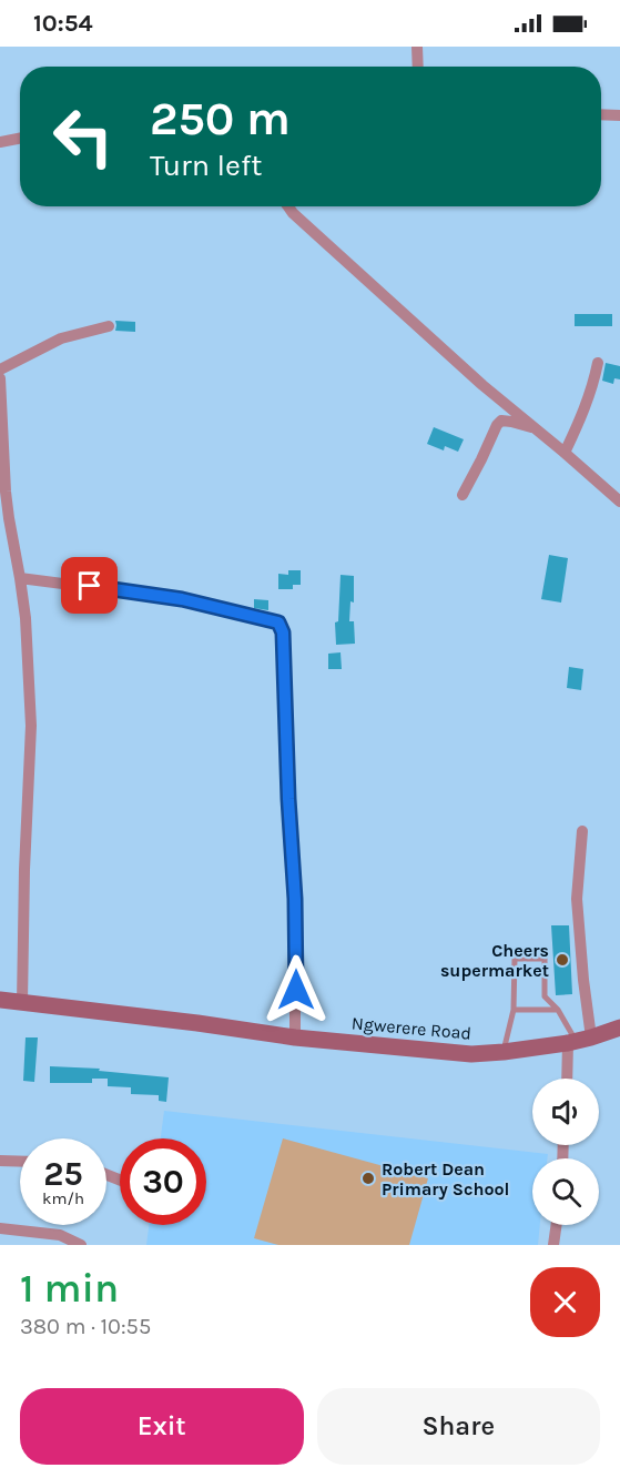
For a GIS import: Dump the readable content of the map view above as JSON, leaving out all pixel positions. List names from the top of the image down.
{
  "streets": {
    "main road": ["Ngwerere Road"]
  },
  "places": ["Cheers supermarket", "Robert Dean Primary School"],
  "page": {
    "status": "10:54",
    "turn": ["250 m", "Turn left"],
    "speed": "25 km/h",
    "limit": "30",
    "heading": ["1 min", "380 m · 10:55"],
    "buttons": ["Exit", "Share"]
  }
}
